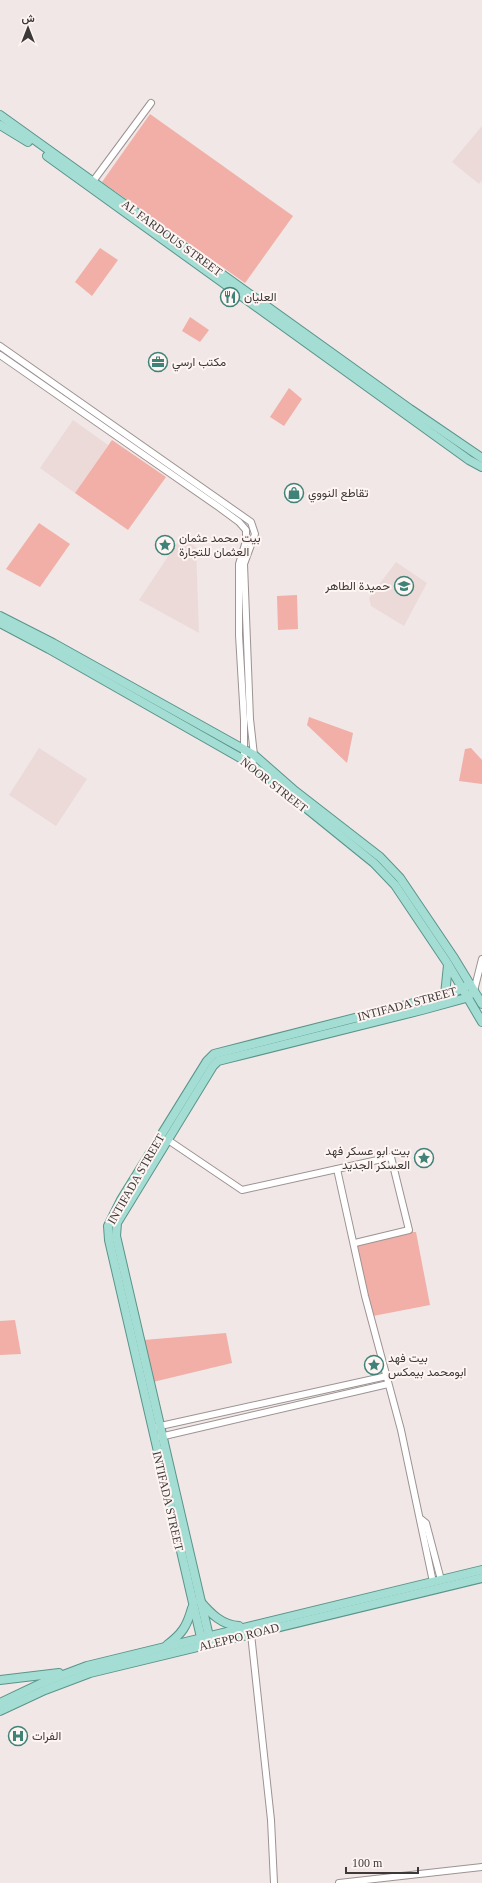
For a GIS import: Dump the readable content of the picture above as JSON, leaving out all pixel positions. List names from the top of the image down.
{
  "streets": {
    "main road": [
      "AL FARDOUS STREET",
      "NOOR STREET",
      "INTIFADA STREET",
      "ALEPPO ROAD"
    ]
  },
  "crossings": [
    ["NOOR STREET", "INTIFADA STREET"],
    ["INTIFADA STREET", "ALEPPO ROAD"]
  ],
  "places": {
    "restaurant": ["العليان"],
    "office": ["مكتب ارسي"],
    "shop": ["تقاطع النووي"],
    "place": ["بيت محمد عثمان العثمان للتجارة", "بيت ابو عسكر فهد العسكر الجديد", "بيت فهد ابومحمد بيمكس"],
    "school or university": ["حميدة الطاهر"],
    "hospital": ["الفرات"]
  },
  "scale_bar": "100 m",
  "north": "top"
}
